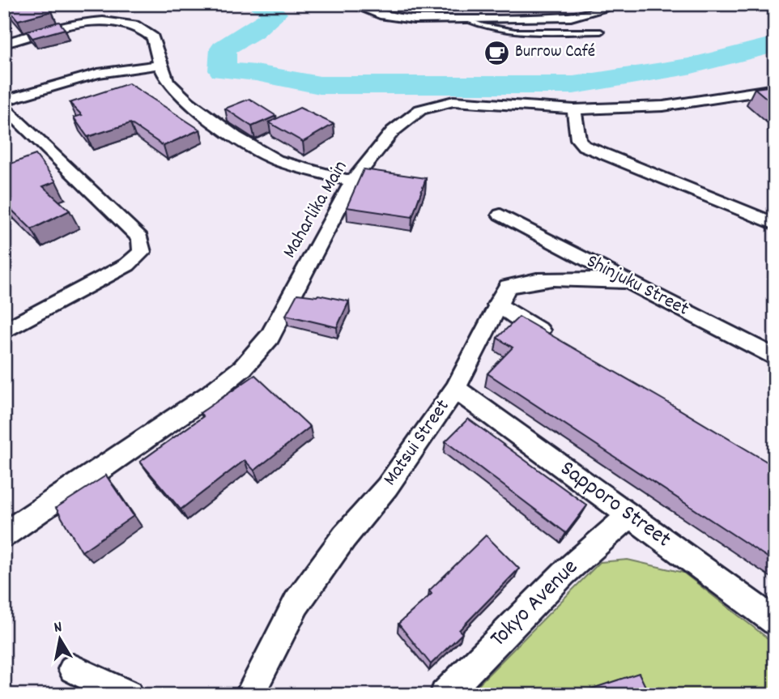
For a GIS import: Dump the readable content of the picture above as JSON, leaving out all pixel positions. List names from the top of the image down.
{
  "streets": {
    "street": [
      "Maharlika Main",
      "Shinjuku Street",
      "Matsui Street",
      "Sapporo Street",
      "Tokyo Avenue"
    ]
  },
  "crossings": [
    ["Shinjuku Street", "Matsui Street"],
    ["Matsui Street", "Sapporo Street"],
    ["Sapporo Street", "Tokyo Avenue"]
  ],
  "places": {
    "cafe": ["Burrow Café"]
  },
  "north": "top"
}
